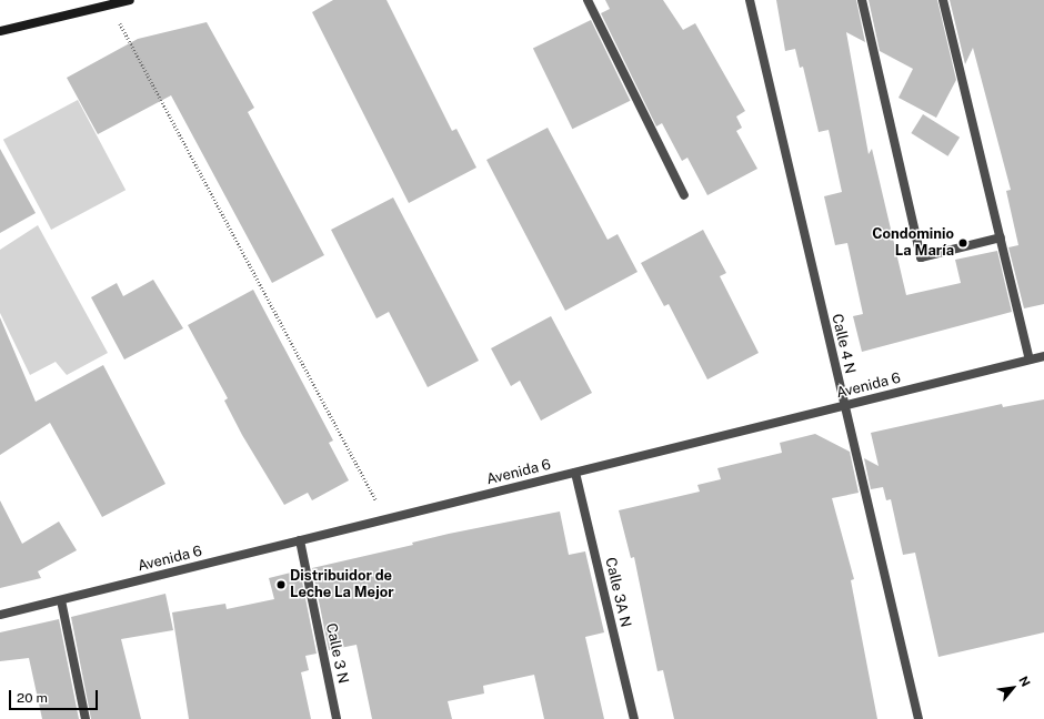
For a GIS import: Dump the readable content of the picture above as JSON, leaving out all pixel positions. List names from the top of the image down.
{
  "streets": {
    "street": [
      "Calle 4 N",
      "Avenida 6",
      "Calle 3A N",
      "Calle 3 N"
    ]
  },
  "crossings": [
    ["Calle 4 N", "Avenida 6"],
    ["Avenida 6", "Calle 3A N"],
    ["Avenida 6", "Calle 3 N"]
  ],
  "places": ["Condominio La María", "Distribuidor de Leche La Mejor"],
  "scale_bar": "20 m",
  "north": "top right"
}
